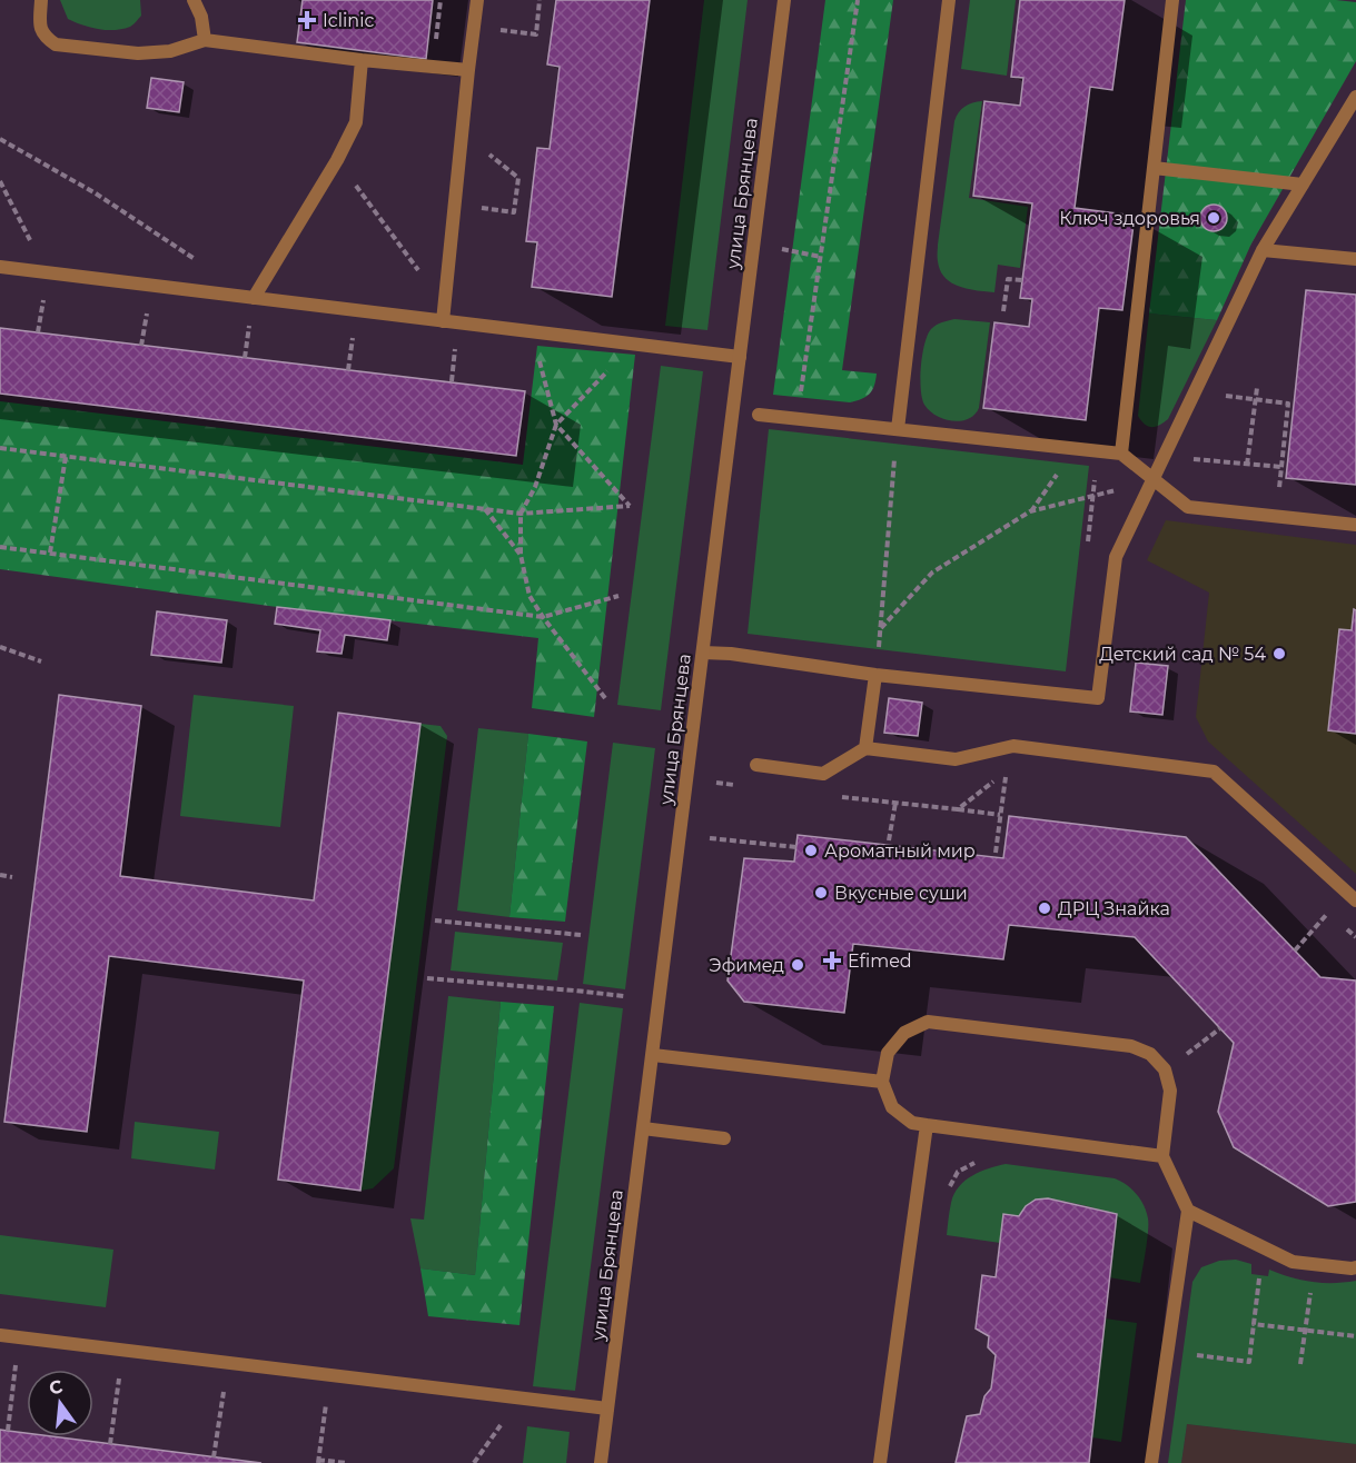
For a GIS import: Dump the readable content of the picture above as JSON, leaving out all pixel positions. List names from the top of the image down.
{
  "streets": {
    "street": ["улица Брянцева"]
  },
  "places": {
    "health": ["Iclinic", "Efimed"],
    "other": [
      "Ключ здоровья",
      "Детский сад № 54",
      "Ароматный мир",
      "Вкусные суши",
      "ДРЦ Знайка",
      "Эфимед"
    ]
  },
  "north": "top"
}
